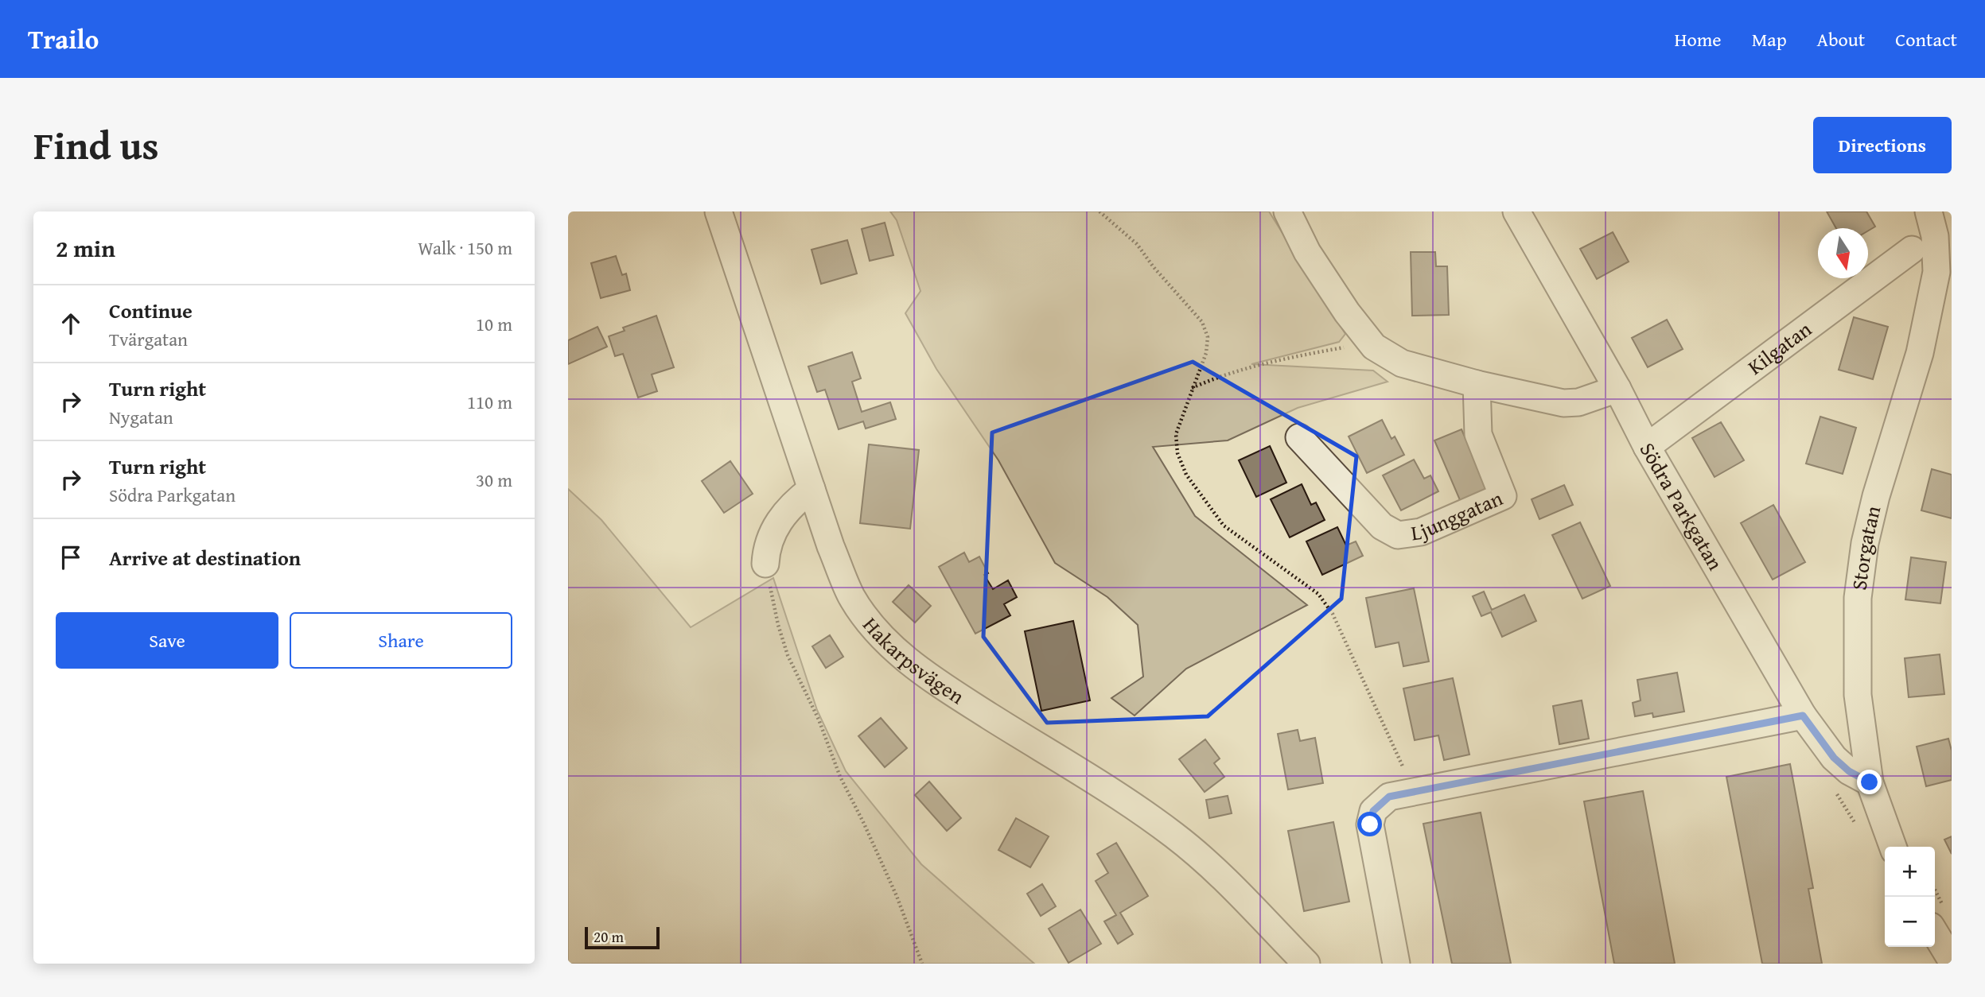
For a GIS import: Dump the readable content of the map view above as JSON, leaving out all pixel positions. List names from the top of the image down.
{
  "streets": {
    "street": [
      "Kilgatan",
      "Södra Parkgatan",
      "Ljunggatan",
      "Storgatan",
      "Hakarpsvägen"
    ]
  },
  "crossings": [
    ["Kilgatan", "Södra Parkgatan"],
    ["Kilgatan", "Storgatan"],
    ["Södra Parkgatan", "Storgatan"]
  ],
  "scale_bar": "20 m",
  "north": "bottom",
  "page": {
    "header": "Trailo",
    "nav": [
      "Home",
      "Map",
      "About",
      "Contact"
    ],
    "title": "Find us",
    "buttons": [
      "Directions",
      ["Save", "Share"]
    ],
    "heading": ["2 min", "Walk · 150 m"],
    "list": [
      ["Continue", "Tvärgatan", "10 m"],
      ["Turn right", "Nygatan", "110 m"],
      ["Turn right", "Södra Parkgatan", "30 m"],
      "Arrive at destination"
    ],
    "map_buttons": ["+", "−"],
    "scale": "20 m"
  }
}
